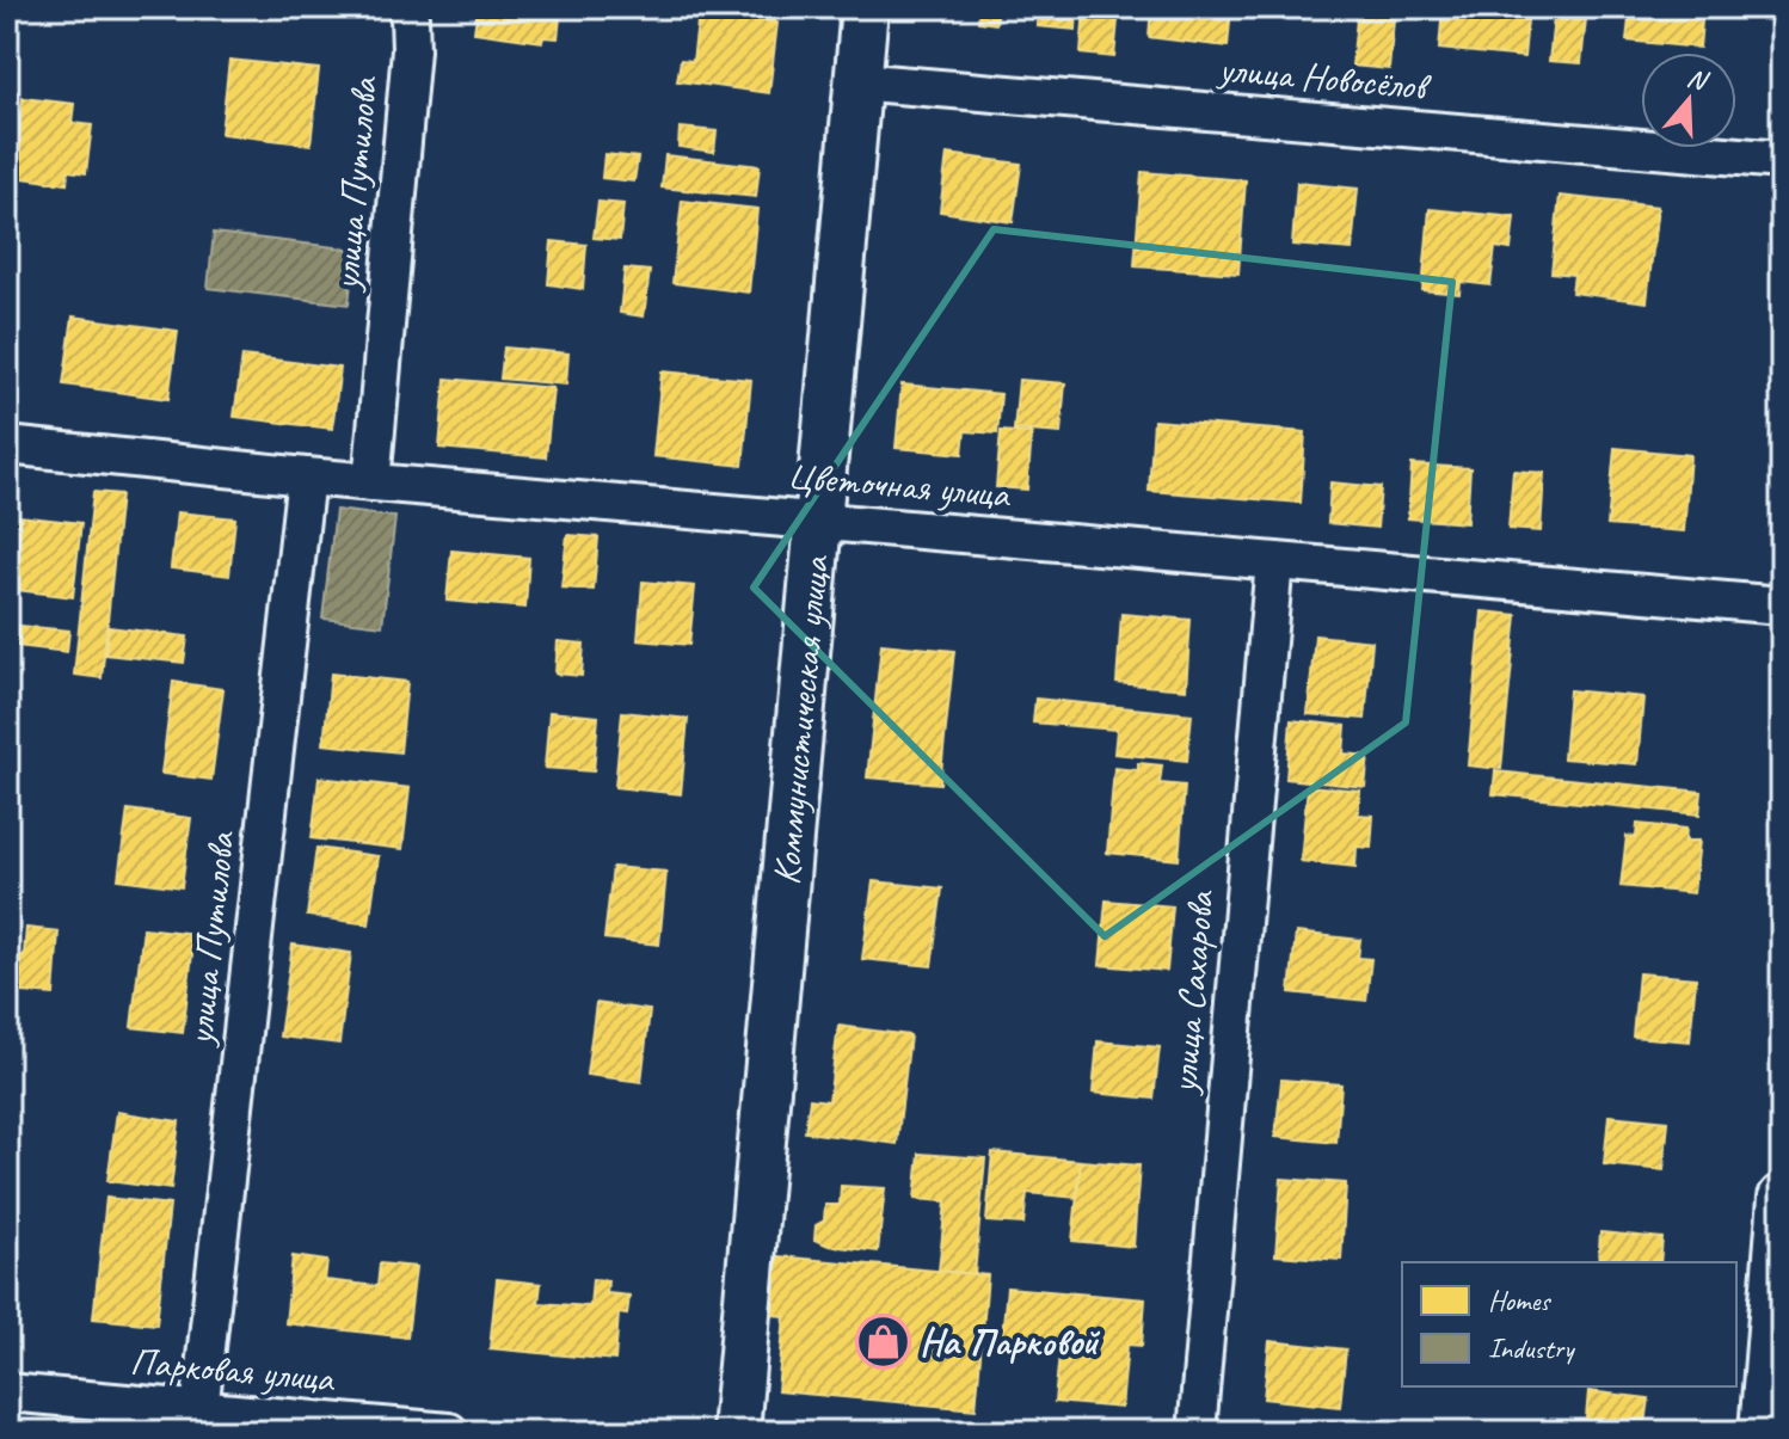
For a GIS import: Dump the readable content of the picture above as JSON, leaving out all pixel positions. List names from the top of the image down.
{
  "streets": {
    "street": [
      "улица Новосёлов",
      "улица Путилова",
      "Цветочная улица",
      "Коммунистическая улица",
      "улица Сахарова",
      "Парковая улица"
    ]
  },
  "crossings": [
    ["улица Новосёлов", "Коммунистическая улица"],
    ["улица Путилова", "Цветочная улица"],
    ["улица Путилова", "Парковая улица"],
    ["Цветочная улица", "Коммунистическая улица"],
    ["Цветочная улица", "улица Сахарова"]
  ],
  "places": {
    "shop": ["На Парковой"]
  },
  "legend": ["Homes", "Industry"],
  "north": "top"
}
